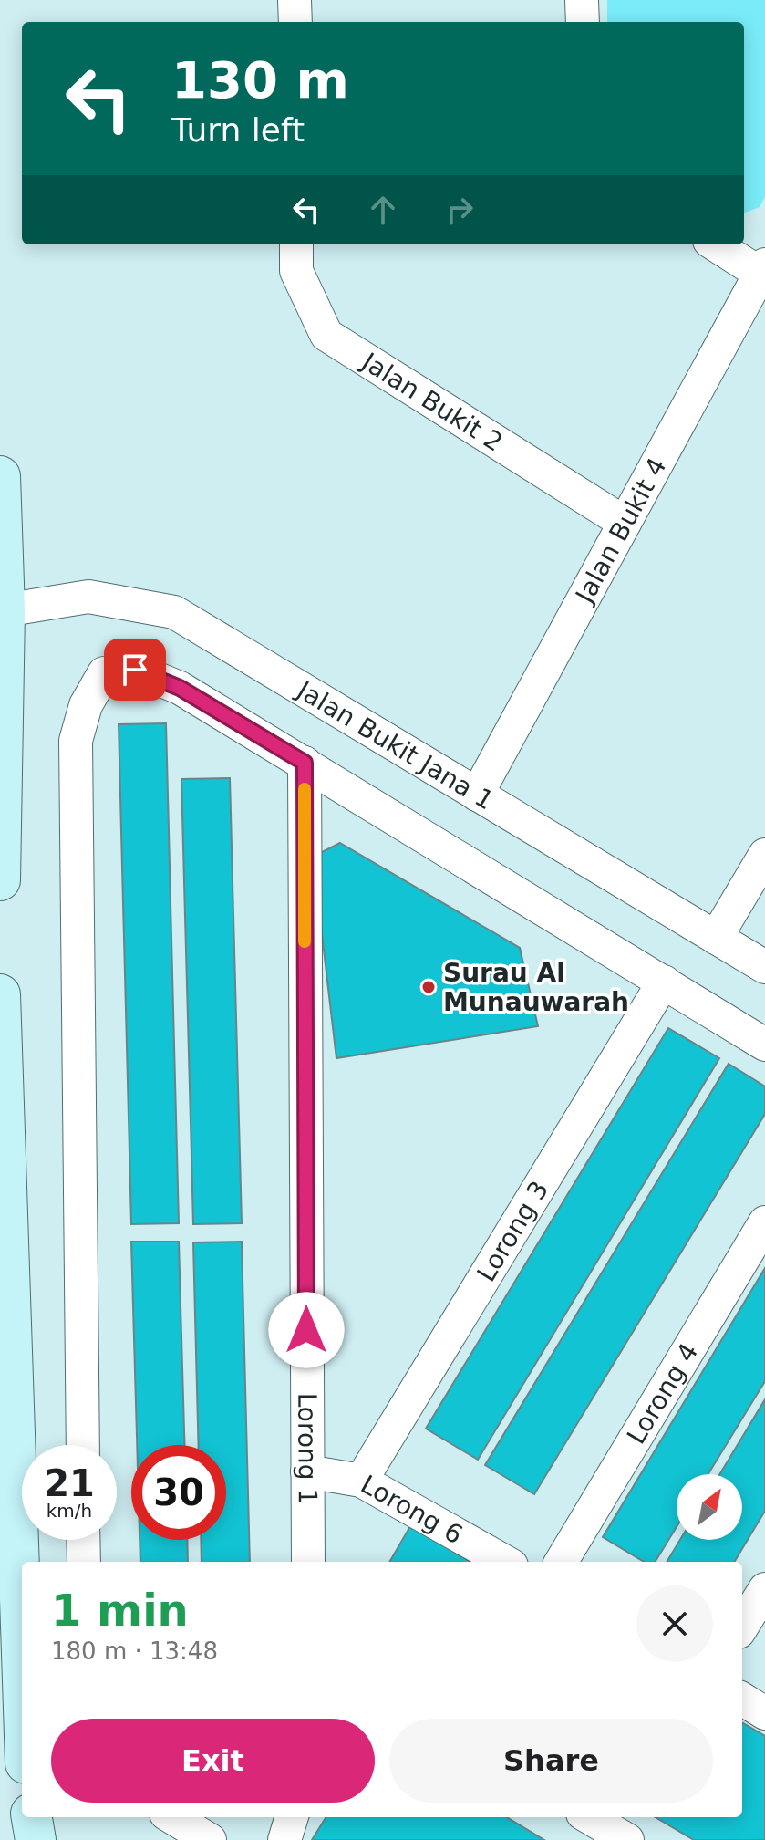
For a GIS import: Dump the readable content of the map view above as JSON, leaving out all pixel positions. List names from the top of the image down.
{
  "streets": {
    "street": [
      "Jalan Bukit 2",
      "Jalan Bukit 4",
      "Jalan Bukit Jana 1",
      "Lorong 3",
      "Lorong 4",
      "Lorong 1",
      "Lorong 6"
    ]
  },
  "crossings": [
    ["Jalan Bukit 2", "Jalan Bukit 4"],
    ["Jalan Bukit 4", "Jalan Bukit Jana 1"],
    ["Lorong 3", "Lorong 6"],
    ["Lorong 1", "Lorong 6"]
  ],
  "places": ["Surau Al Munauwarah"],
  "north": "top right",
  "page": {
    "turn": ["130 m", "Turn left"],
    "speed": "21 km/h",
    "limit": "30",
    "heading": ["1 min", "180 m · 13:48"],
    "buttons": ["Exit", "Share"]
  }
}
